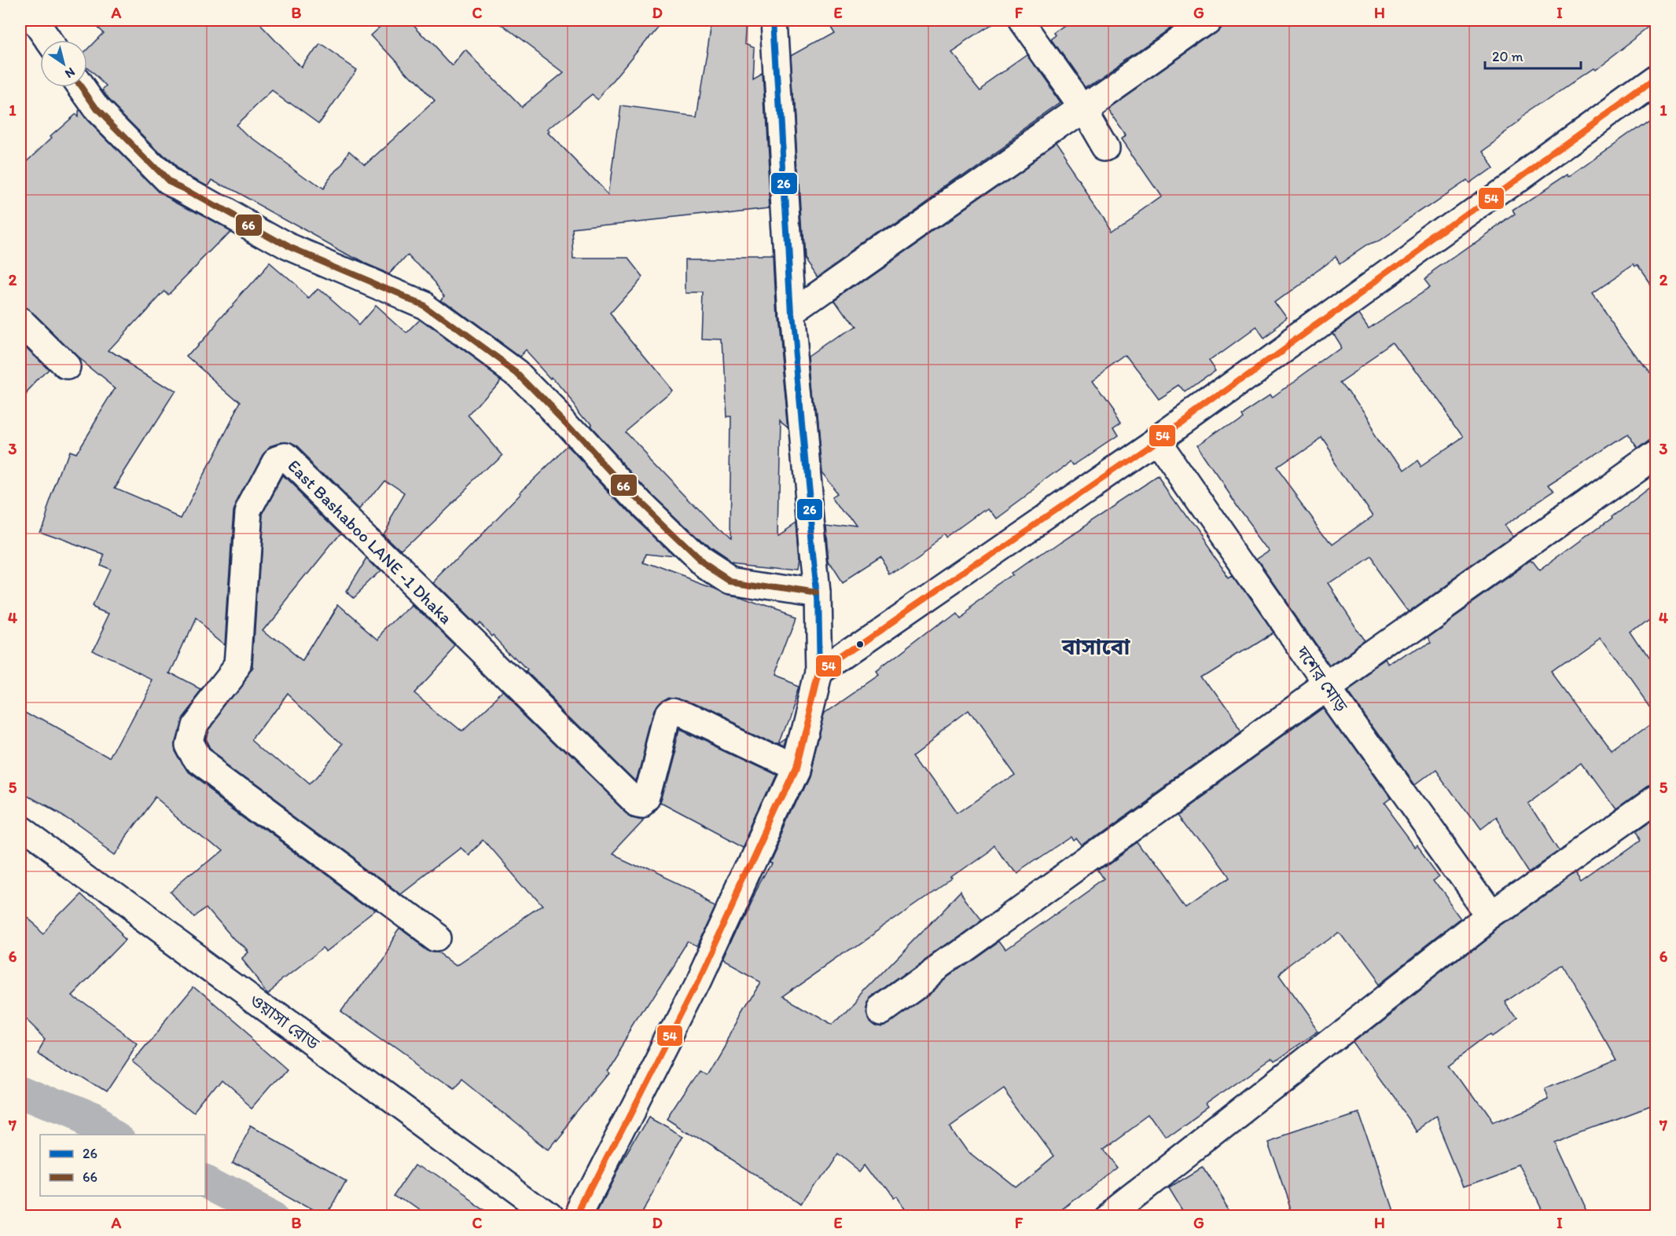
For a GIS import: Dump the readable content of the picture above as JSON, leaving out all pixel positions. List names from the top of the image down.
{
  "streets": {
    "street": ["East Bashaboo LANE -1 Dhaka", "দশের মোড়", "ওয়াসা রোড"]
  },
  "districts": ["বাসাবো"],
  "lines": ["transit line 26", "transit line 54", "transit line 66"],
  "legend": ["26", "66"],
  "scale_bar": "20 m",
  "north": "bottom right",
  "grid": {
    "columns": [
      "A",
      "B",
      "C",
      "D",
      "E",
      "F",
      "G",
      "H",
      "I"
    ],
    "rows": [
      "1",
      "2",
      "3",
      "4",
      "5",
      "6",
      "7"
    ]
  }
}
